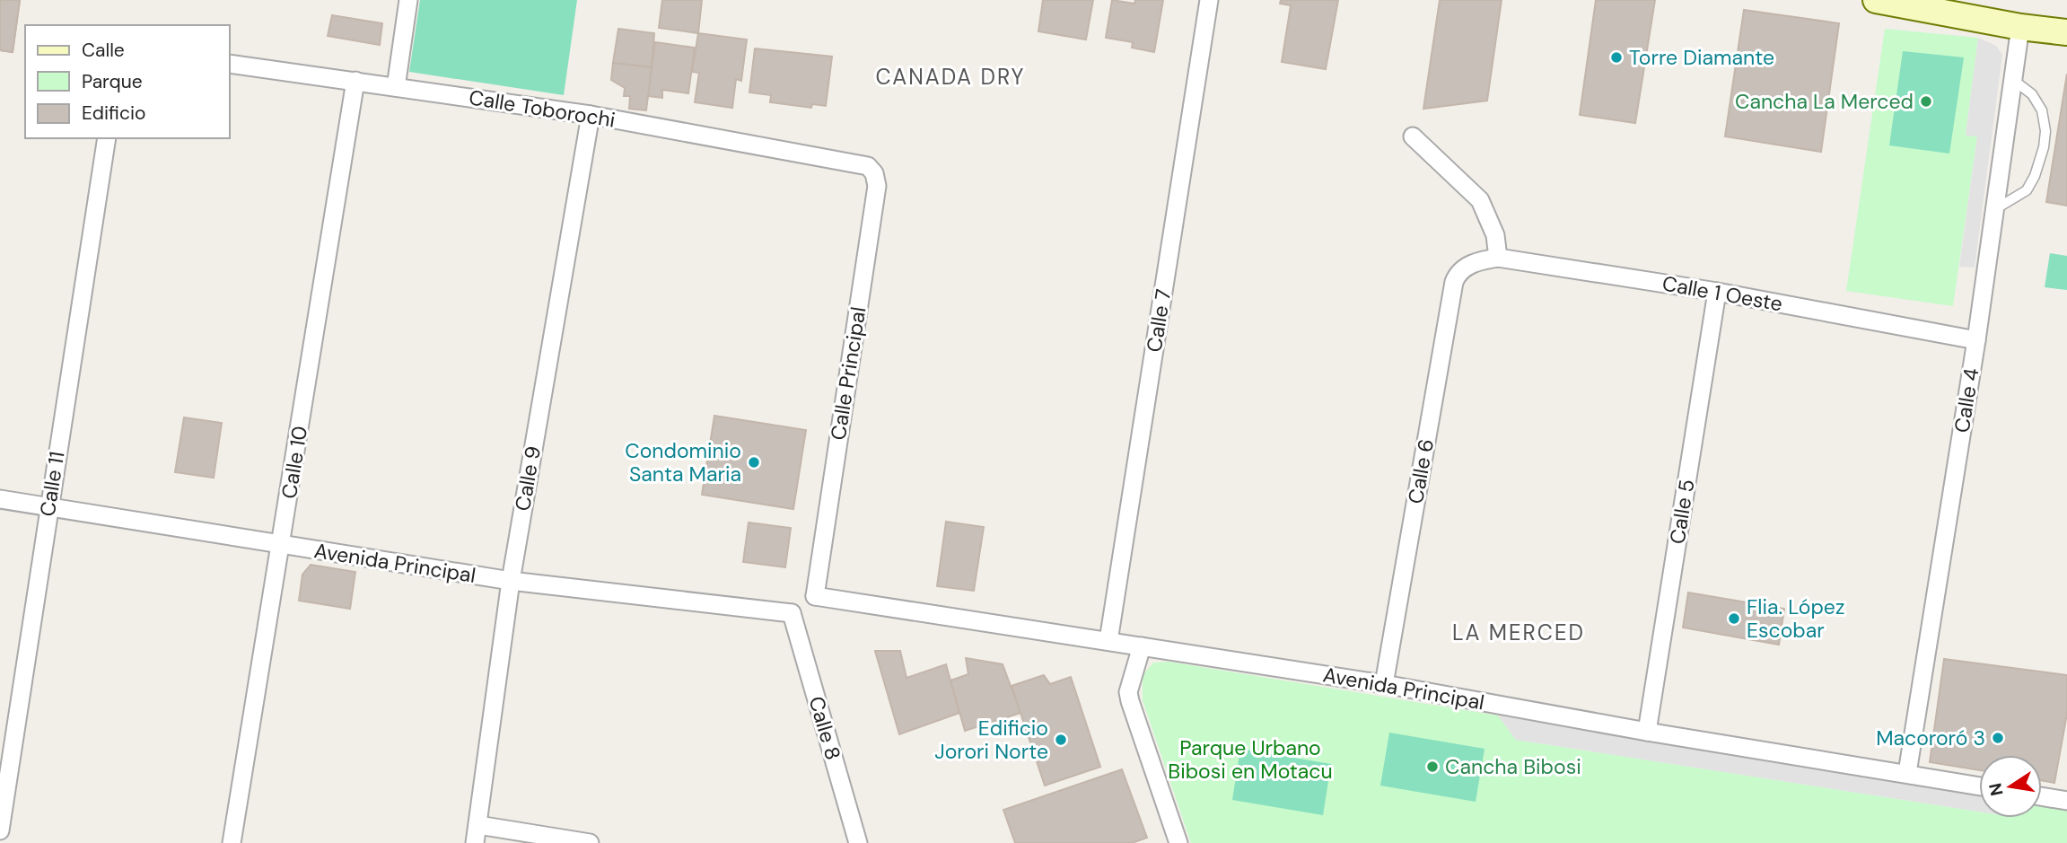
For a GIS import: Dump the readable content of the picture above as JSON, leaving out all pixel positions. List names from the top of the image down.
{
  "streets": {
    "street": [
      "Calle Toborochi",
      "Calle 1 Oeste",
      "Calle 7",
      "Calle Principal",
      "Calle 4",
      "Calle 10",
      "Calle 6",
      "Calle 9",
      "Calle 11",
      "Calle 5",
      "Avenida Principal",
      "Calle 8"
    ]
  },
  "crossings": [
    ["Calle Toborochi", "Calle Principal"],
    ["Calle Toborochi", "Calle 10"],
    ["Calle Toborochi", "Calle 9"],
    ["Calle 1 Oeste", "Calle 4"],
    ["Calle 1 Oeste", "Calle 6"],
    ["Calle 1 Oeste", "Calle 5"],
    ["Calle 7", "Avenida Principal"],
    ["Calle Principal", "Avenida Principal"],
    ["Calle 4", "Avenida Principal"],
    ["Calle 10", "Avenida Principal"],
    ["Calle 6", "Avenida Principal"],
    ["Calle 9", "Avenida Principal"],
    ["Calle 11", "Avenida Principal"],
    ["Calle 5", "Avenida Principal"],
    ["Avenida Principal", "Calle 8"]
  ],
  "districts": ["CANADA DRY", "LA MERCED"],
  "parks": ["Parque Urbano Bibosi en Motacu"],
  "places": [
    "Torre Diamante",
    "Cancha La Merced",
    "Condominio Santa Maria",
    "Flia. López Escobar",
    "Macororó 3",
    "Edificio Jorori Norte",
    "Cancha Bibosi"
  ],
  "legend": ["Calle", "Parque", "Edificio"],
  "north": "left"
}
